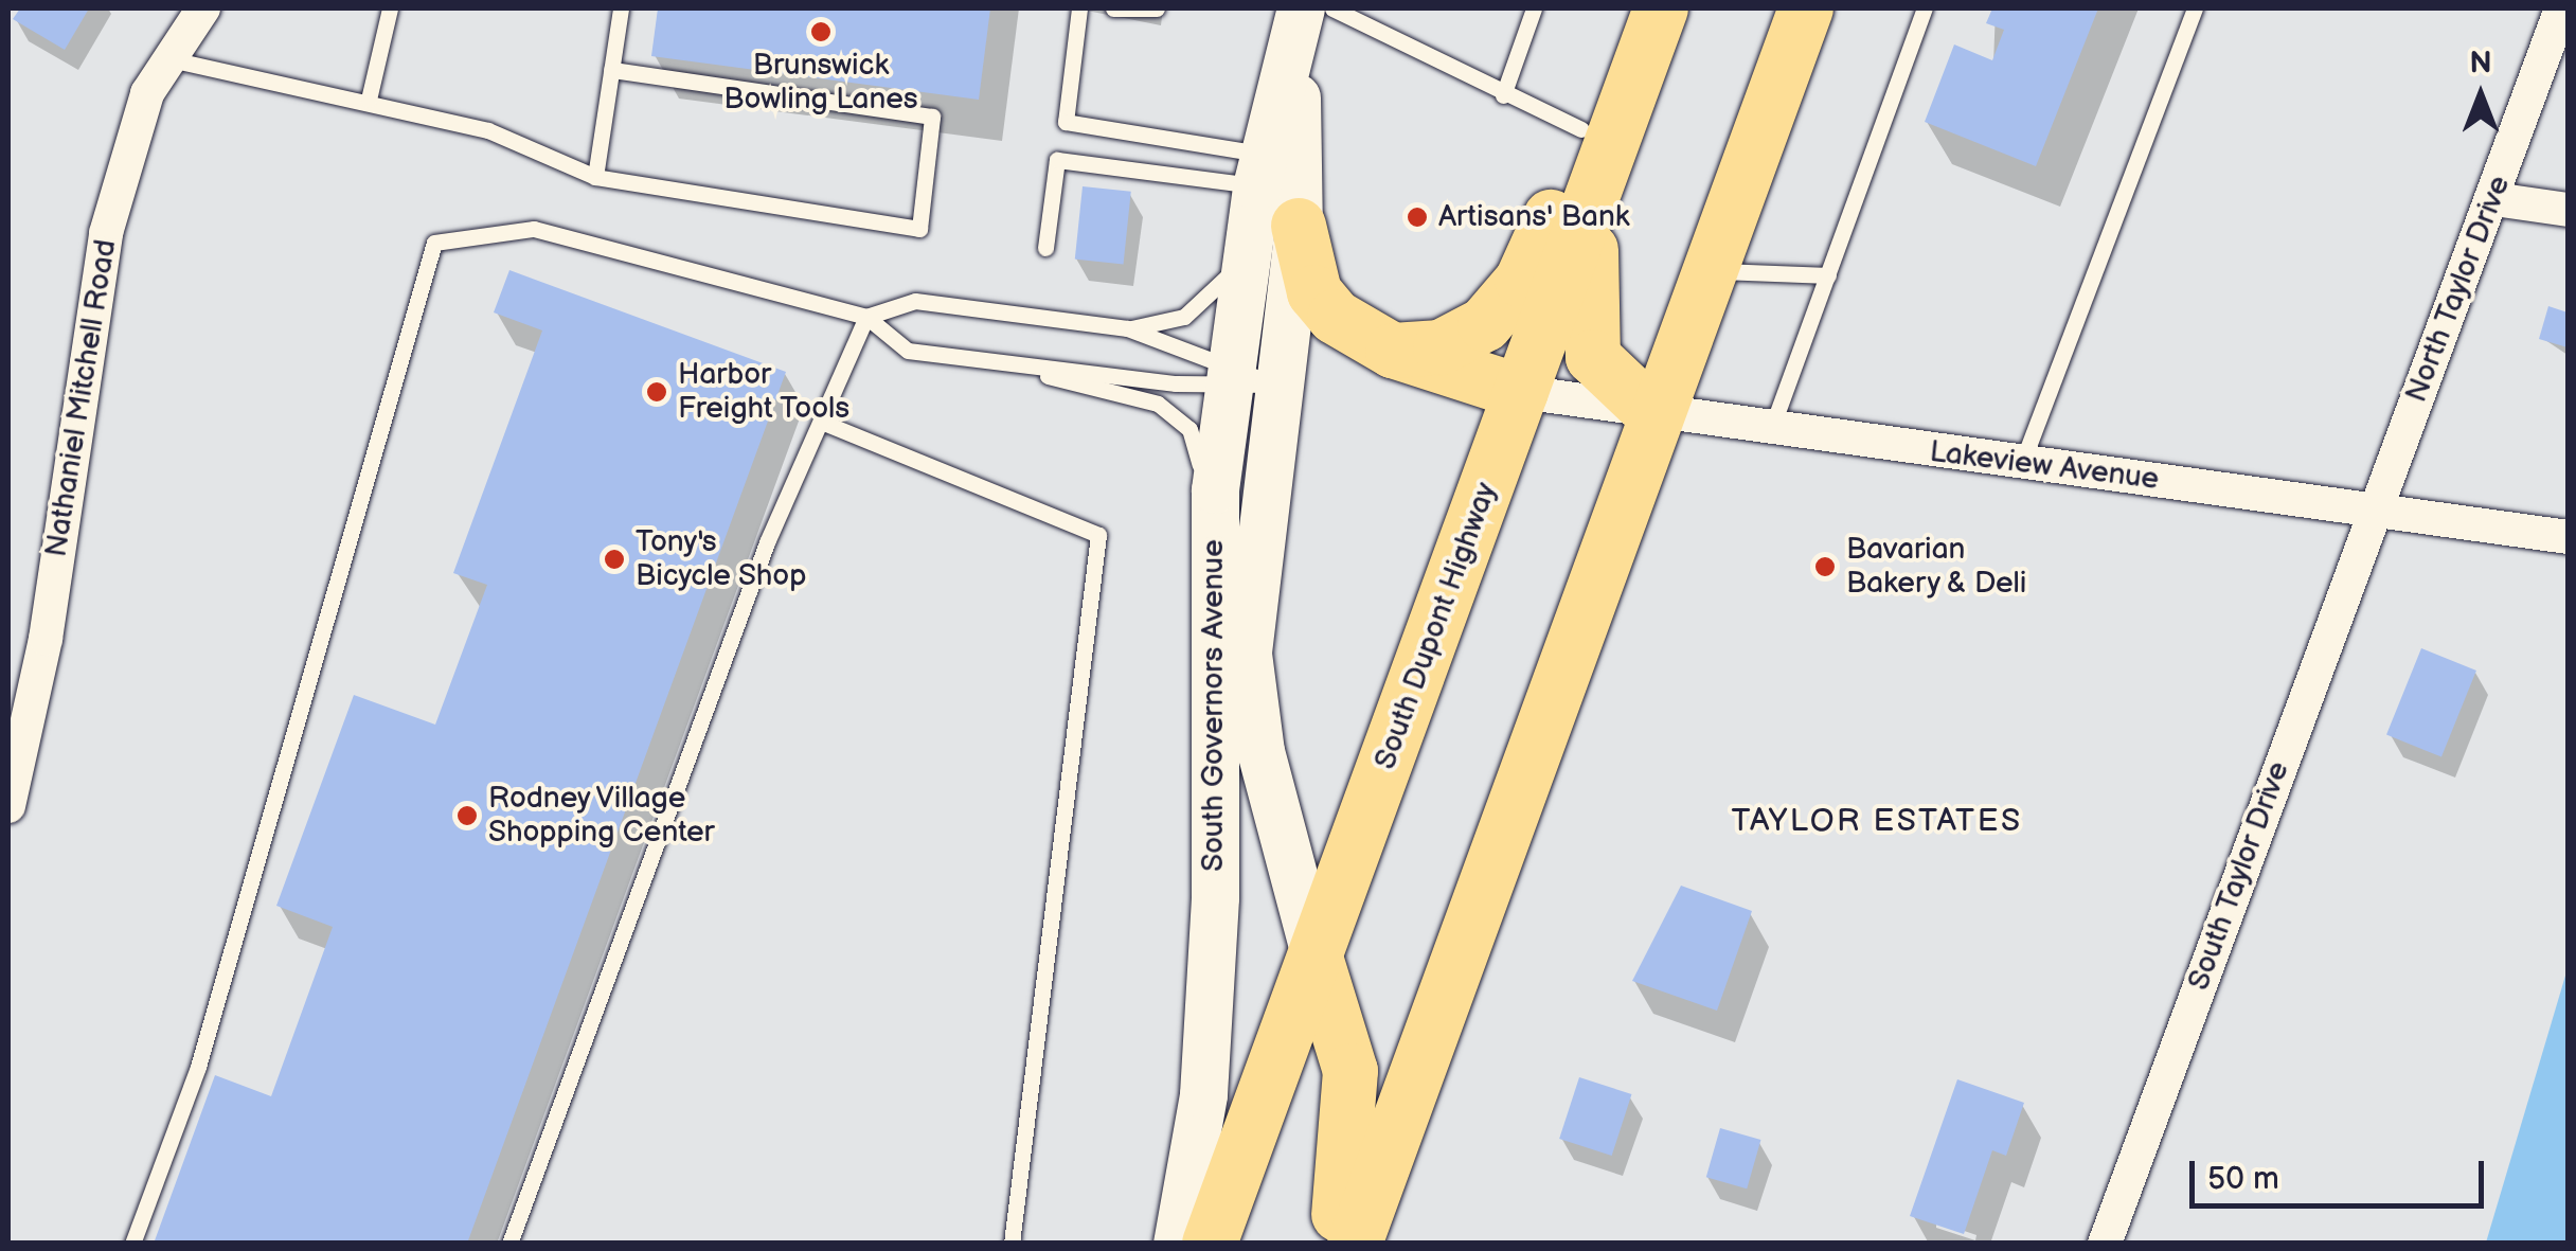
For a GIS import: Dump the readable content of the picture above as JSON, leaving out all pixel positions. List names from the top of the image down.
{
  "streets": {
    "highway": ["South Dupont Highway"],
    "main road": ["South Governors Avenue"],
    "street": [
      "North Taylor Drive",
      "Nathaniel Mitchell Road",
      "Lakeview Avenue",
      "South Taylor Drive"
    ]
  },
  "crossings": [
    ["North Taylor Drive", "Lakeview Avenue"],
    ["North Taylor Drive", "South Taylor Drive"],
    ["Lakeview Avenue", "South Dupont Highway"],
    ["Lakeview Avenue", "South Taylor Drive"],
    ["South Dupont Highway", "South Governors Avenue"]
  ],
  "districts": ["TAYLOR ESTATES"],
  "places": [
    "Brunswick Bowling Lanes",
    "Artisans' Bank",
    "Harbor Freight Tools",
    "Tony's Bicycle Shop",
    "Bavarian Bakery & Deli",
    "Rodney Village Shopping Center"
  ],
  "scale_bar": "50 m",
  "north": "top"
}
